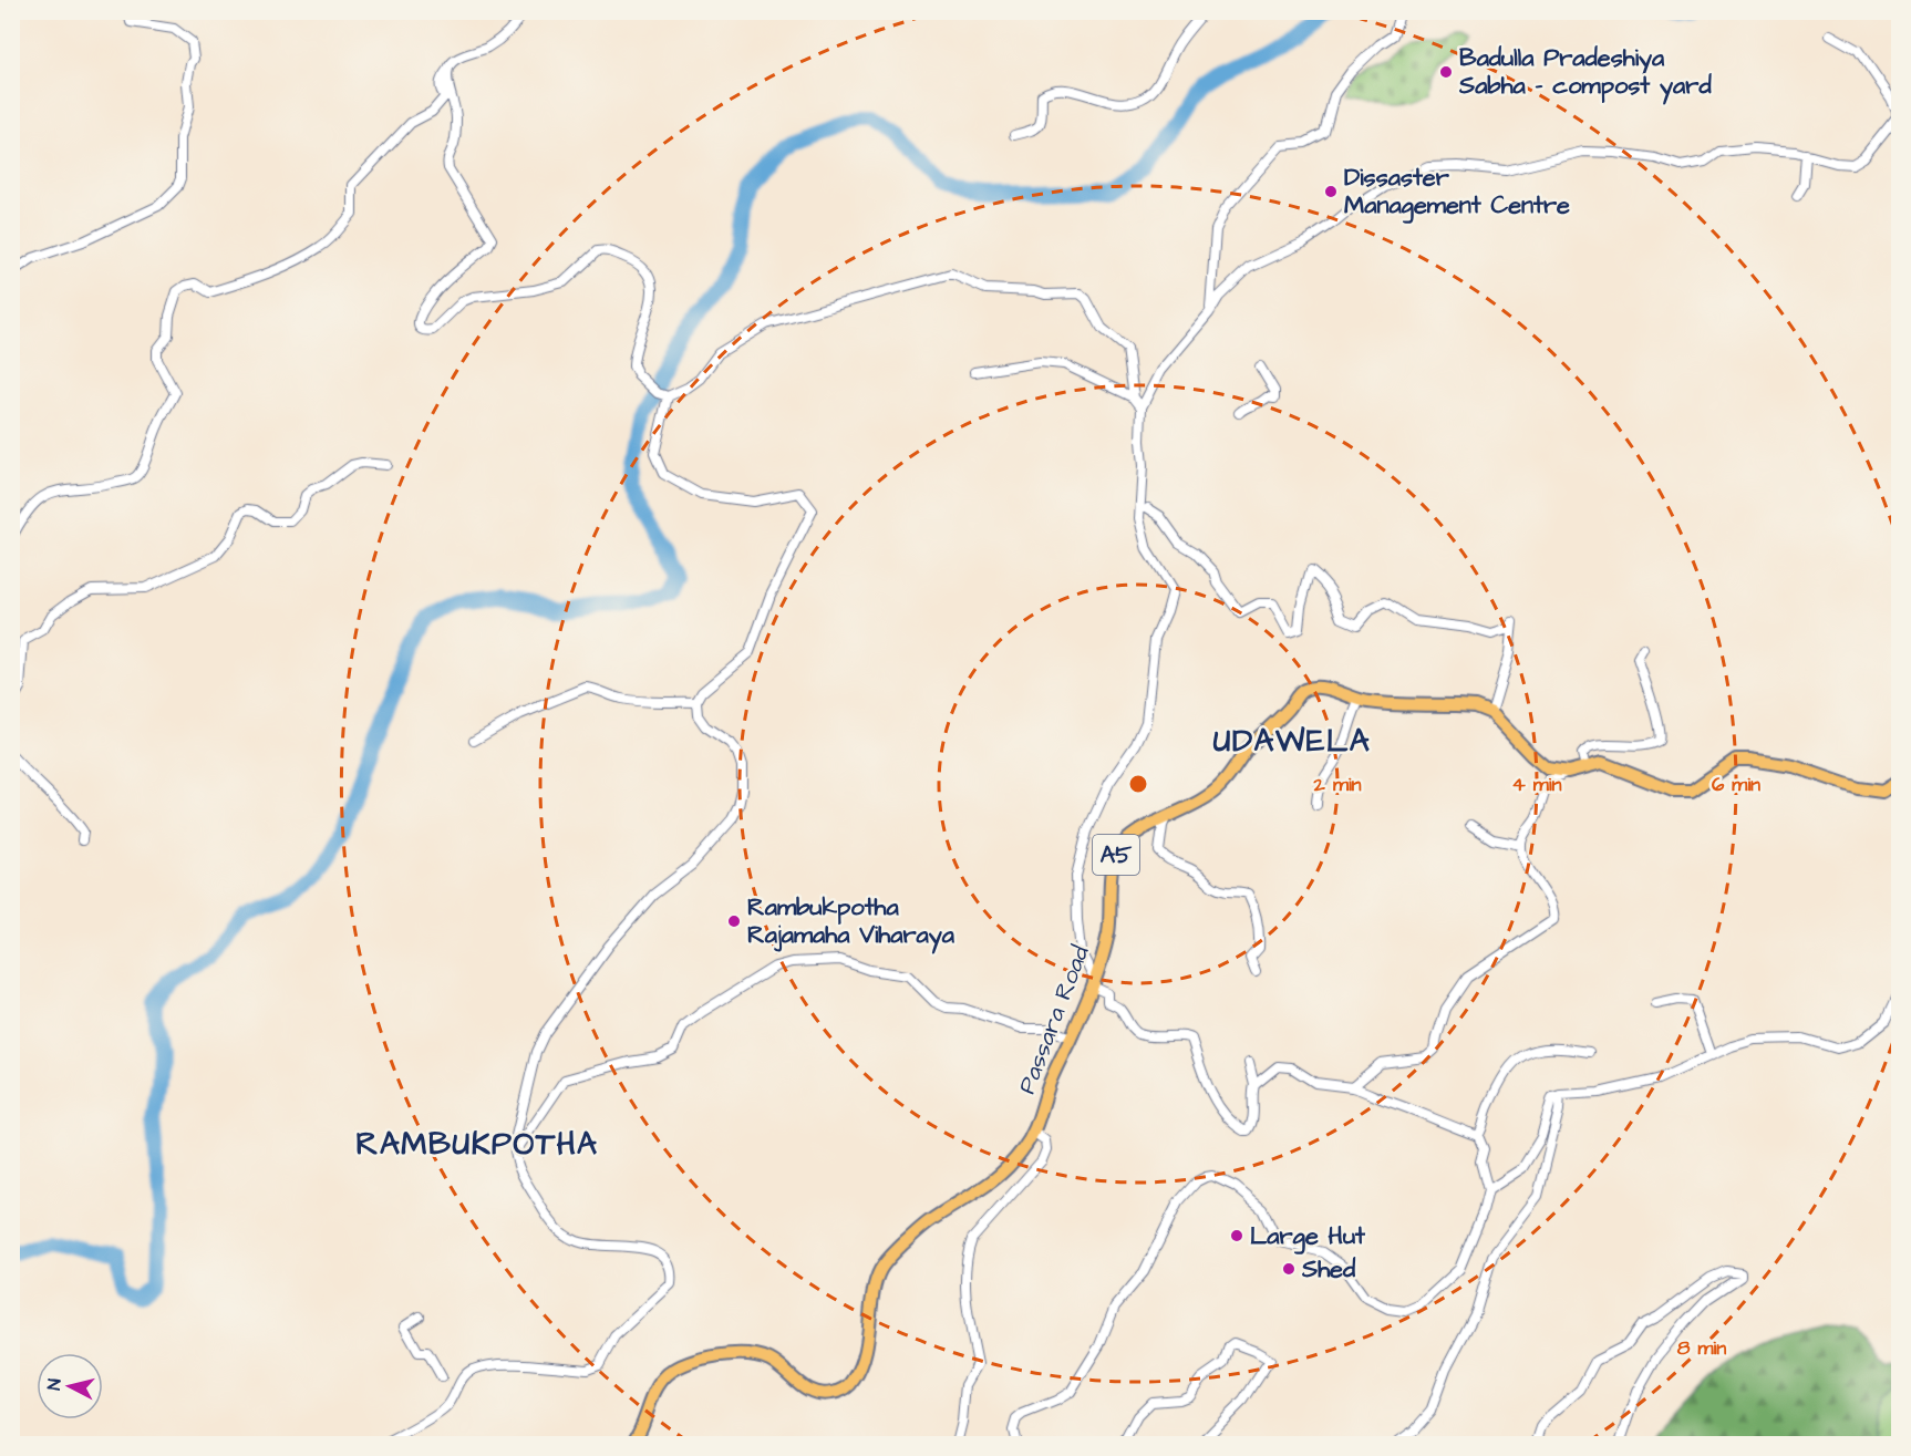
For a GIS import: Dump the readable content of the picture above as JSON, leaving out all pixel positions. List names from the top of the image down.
{
  "streets": {
    "highway": ["A5", "Passara Road"]
  },
  "districts": ["UDAWELA", "RAMBUKPOTHA"],
  "places": [
    "Badulla Pradeshiya Sabha - compost yard",
    "Dissaster Management Centre",
    "Rambukpotha Rajamaha Viharaya",
    "Large Hut",
    "Shed"
  ],
  "north": "left",
  "rings": [
    "2 min",
    "4 min",
    "6 min",
    "8 min"
  ]
}
